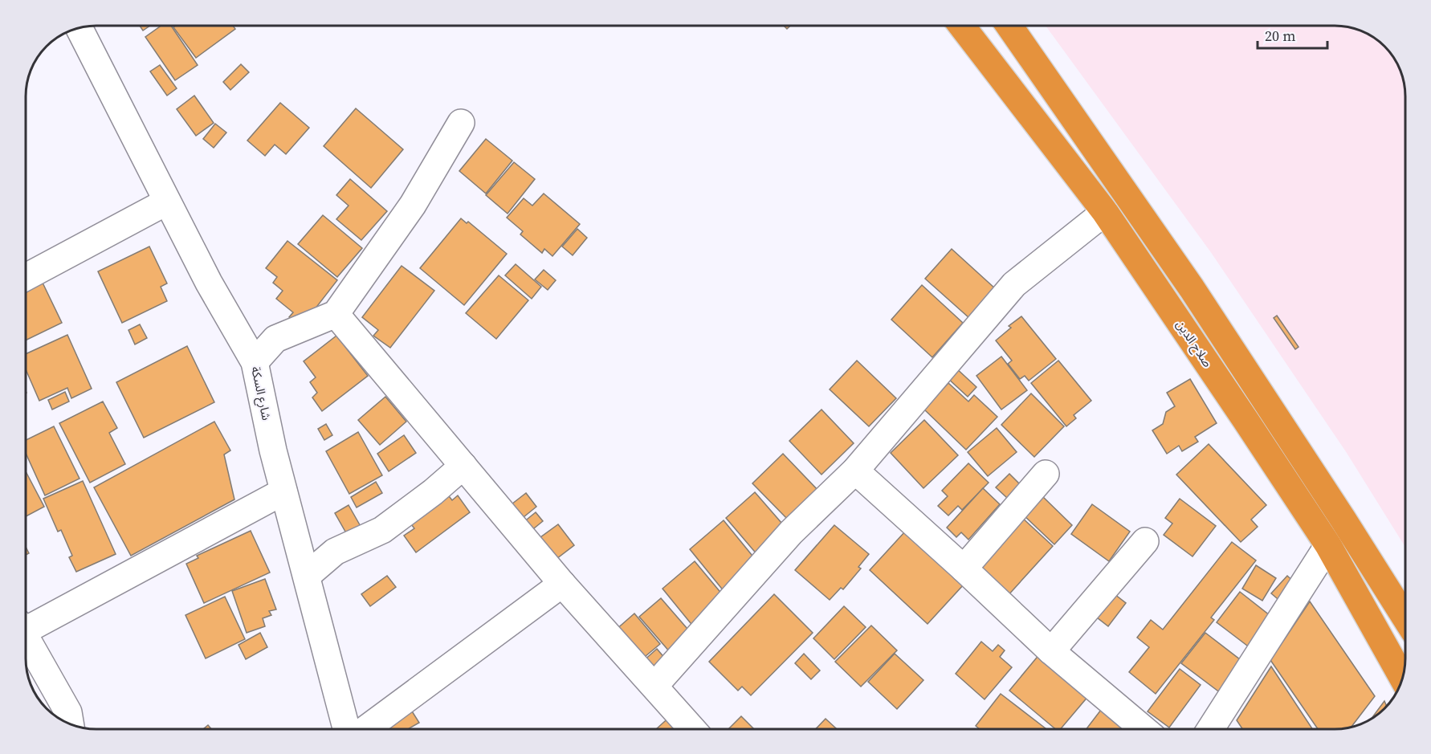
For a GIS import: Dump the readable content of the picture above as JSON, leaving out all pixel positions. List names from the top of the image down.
{
  "streets": {
    "highway": ["صلاح الدين"],
    "street": ["شارع السكة"]
  },
  "scale_bar": "20 m"
}
